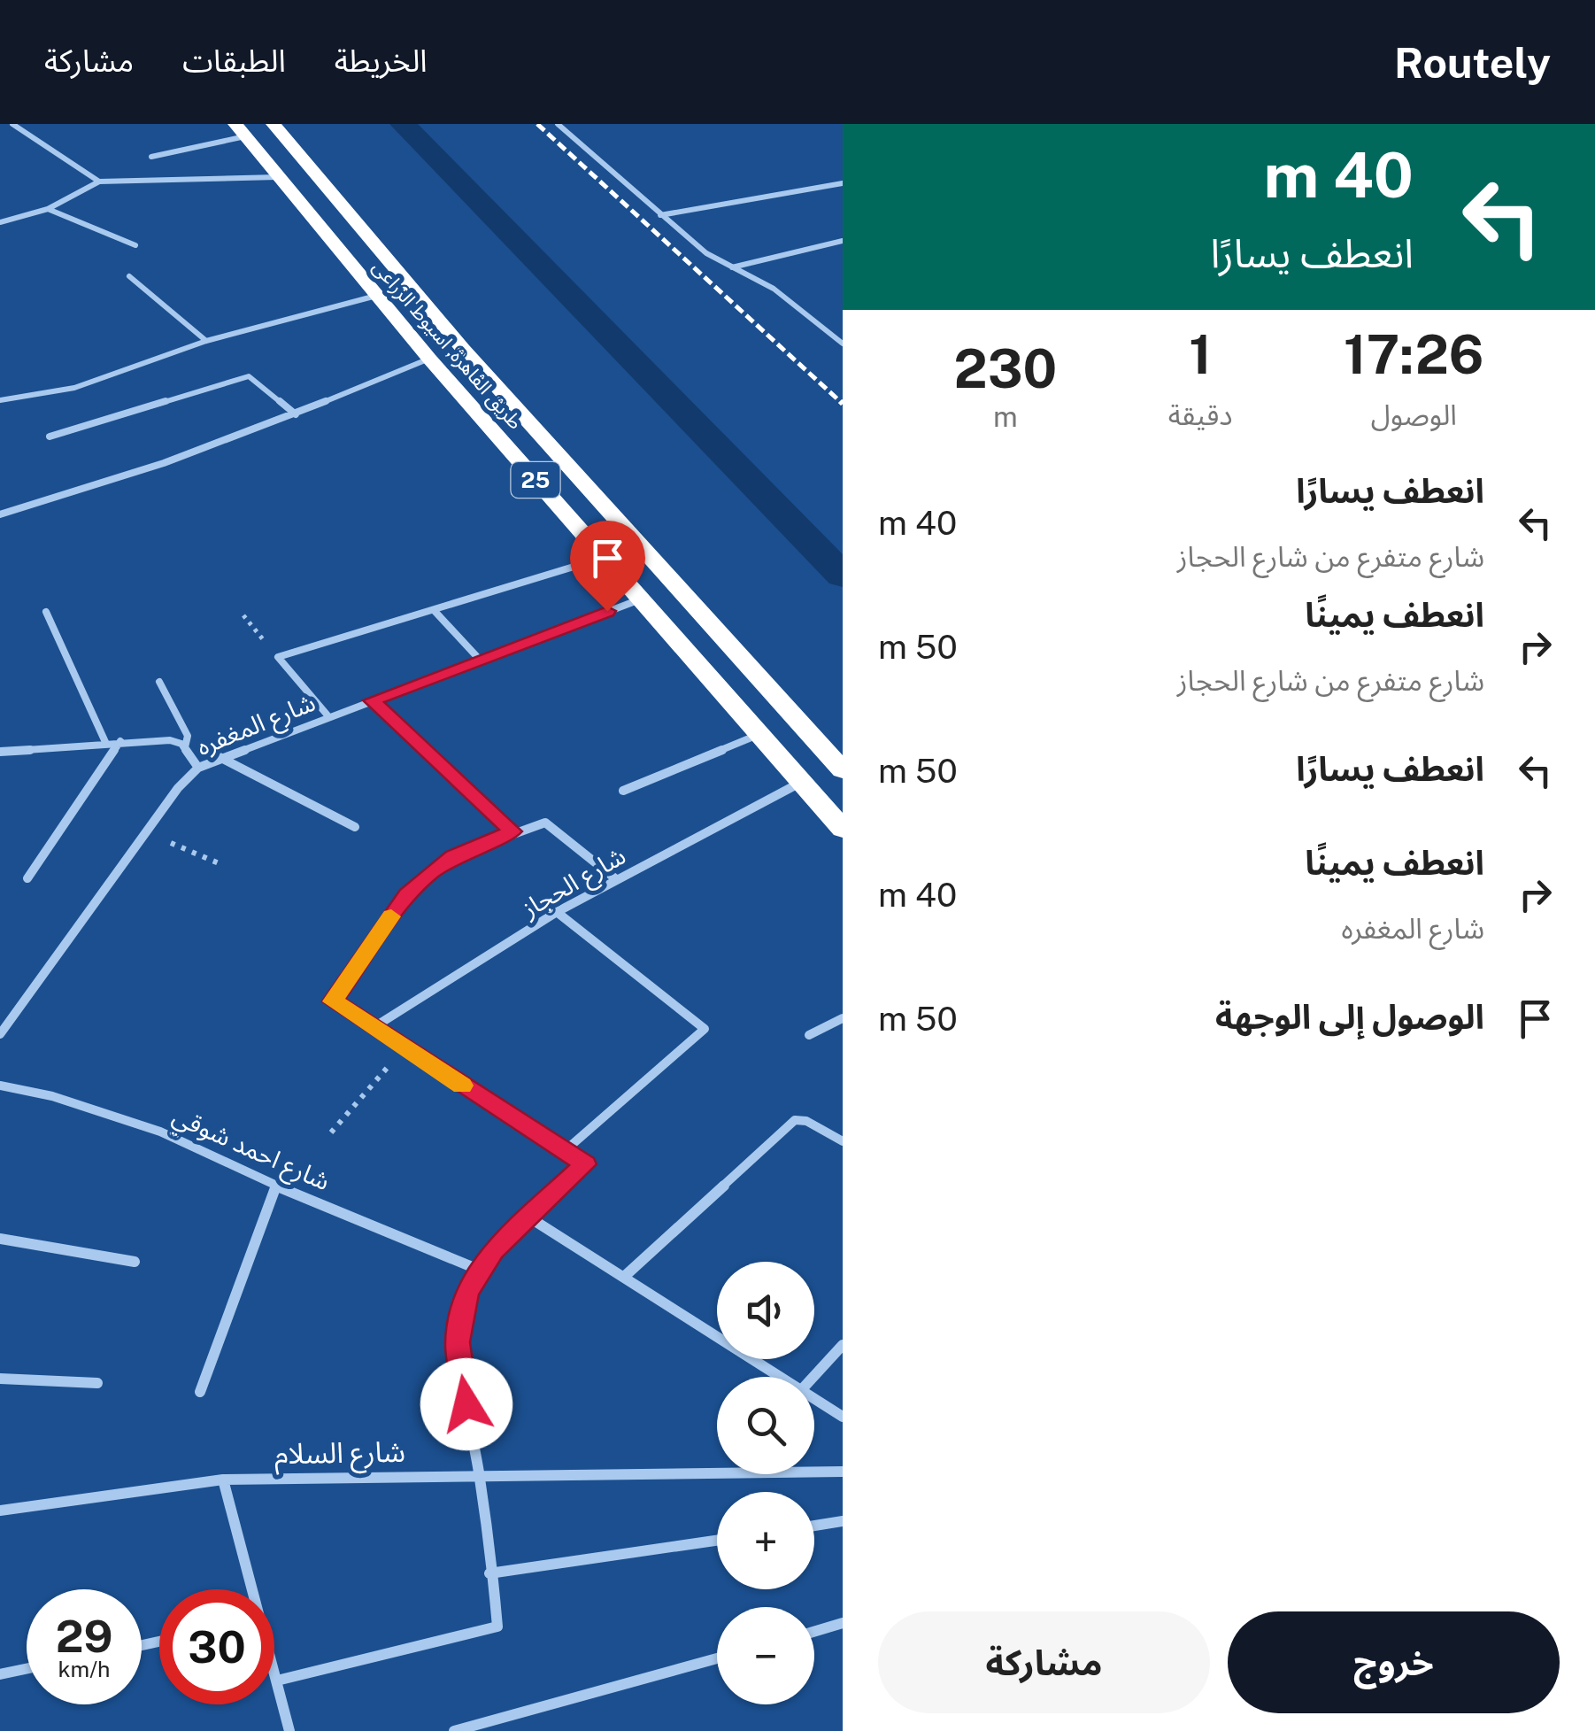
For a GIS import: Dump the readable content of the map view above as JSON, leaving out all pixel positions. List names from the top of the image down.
{
  "streets": {
    "highway": ["طريق القاهرة, اسيوط الزراعى", "25"],
    "street": [
      "شارع المغفره",
      "شارع الحجاز",
      "شارع احمد شوقي",
      "شارع السلام"
    ]
  },
  "crossings": [
    ["طريق القاهرة, اسيوط الزراعى", "شارع المغفره"],
    ["طريق القاهرة, اسيوط الزراعى", "شارع الحجاز"]
  ],
  "page": {
    "header": "Routely",
    "nav": ["الخريطة", "الطبقات", "مشاركة"],
    "turn": ["40 m", "انعطف يسارًا"],
    "eta": [
      "17:26",
      "الوصول",
      "1",
      "دقيقة",
      "230",
      "m"
    ],
    "list": [
      {
        "name": "انعطف يسارًا",
        "note": "شارع متفرع من شارع الحجاز",
        "value": "40 m"
      },
      {
        "name": "انعطف يمينًا",
        "note": "شارع متفرع من شارع الحجاز",
        "value": "50 m"
      },
      {
        "name": "انعطف يسارًا",
        "value": "50 m"
      },
      {
        "name": "انعطف يمينًا",
        "note": "شارع المغفره",
        "value": "40 m"
      },
      {
        "name": "الوصول إلى الوجهة",
        "value": "50 m"
      }
    ],
    "map_buttons": ["+", "−"],
    "speed": "29 km/h",
    "limit": "30",
    "buttons": ["خروج", "مشاركة"]
  }
}
